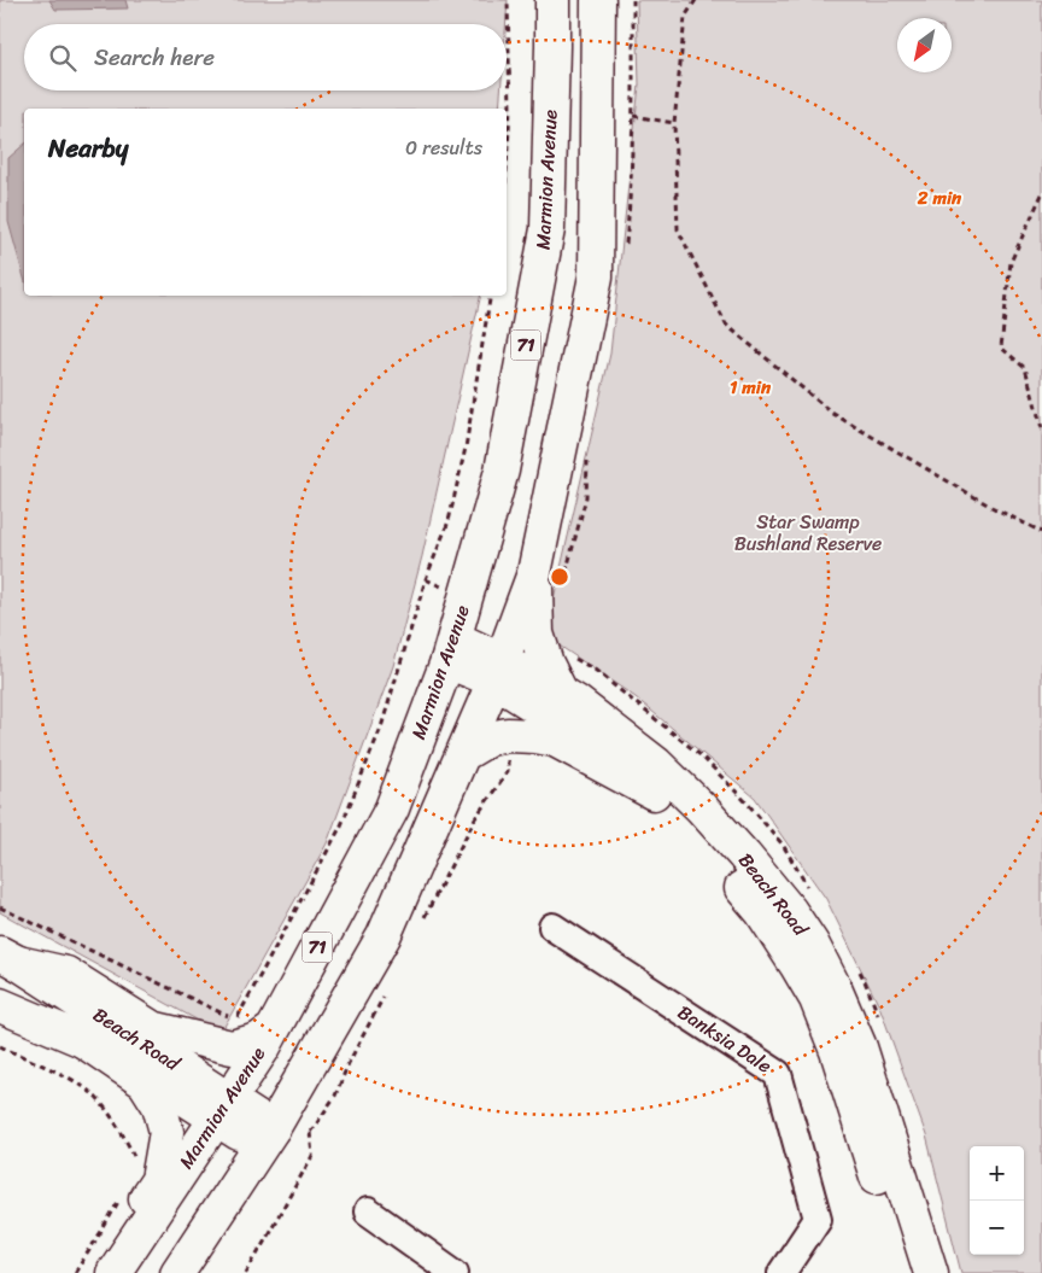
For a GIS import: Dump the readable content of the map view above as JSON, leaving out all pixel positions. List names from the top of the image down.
{
  "streets": {
    "main road": ["Marmion Avenue", "71", "Beach Road"],
    "street": ["Banksia Dale"]
  },
  "crossings": [
    ["Marmion Avenue", "Beach Road"]
  ],
  "parks": ["Star Swamp Bushland Reserve"],
  "north": "bottom left",
  "page": {
    "search": "Search here",
    "heading": ["Nearby", "0 results"],
    "map_buttons": ["+", "−"]
  },
  "rings": ["2 min", "1 min"]
}
